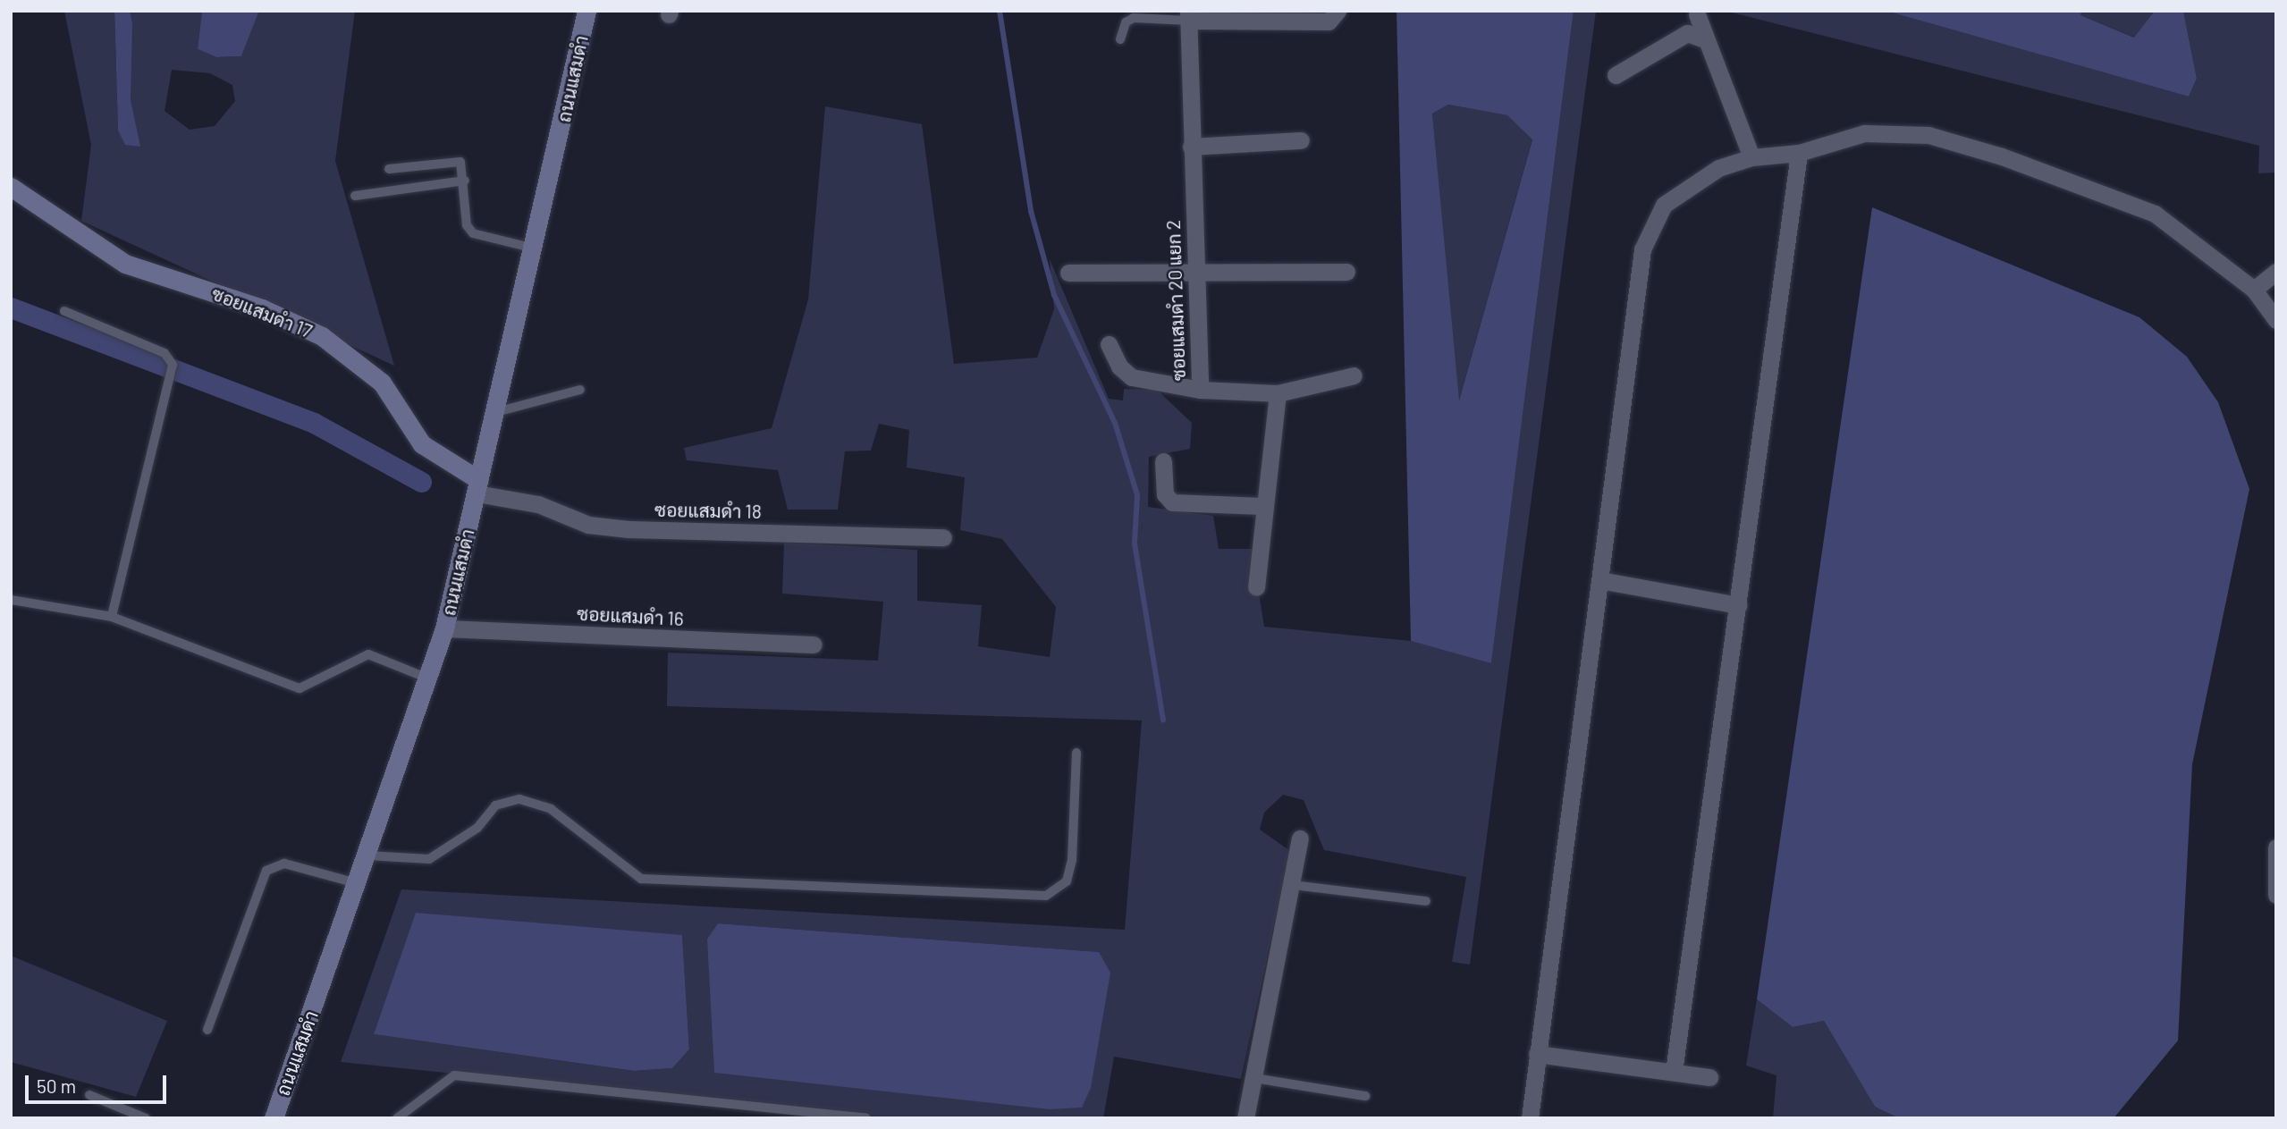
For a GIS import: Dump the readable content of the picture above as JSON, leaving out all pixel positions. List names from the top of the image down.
{
  "streets": {
    "street": [
      "ถนนแสมดำ",
      "ซอยแสมดำ 20 แยก 2",
      "ซอยแสมดำ 17",
      "ซอยแสมดำ 18",
      "ซอยแสมดำ 16"
    ]
  },
  "crossings": [
    ["ถนนแสมดำ", "ซอยแสมดำ 17"],
    ["ถนนแสมดำ", "ซอยแสมดำ 18"],
    ["ถนนแสมดำ", "ซอยแสมดำ 16"],
    ["ซอยแสมดำ 17", "ซอยแสมดำ 18"]
  ],
  "scale_bar": "50 m"
}
